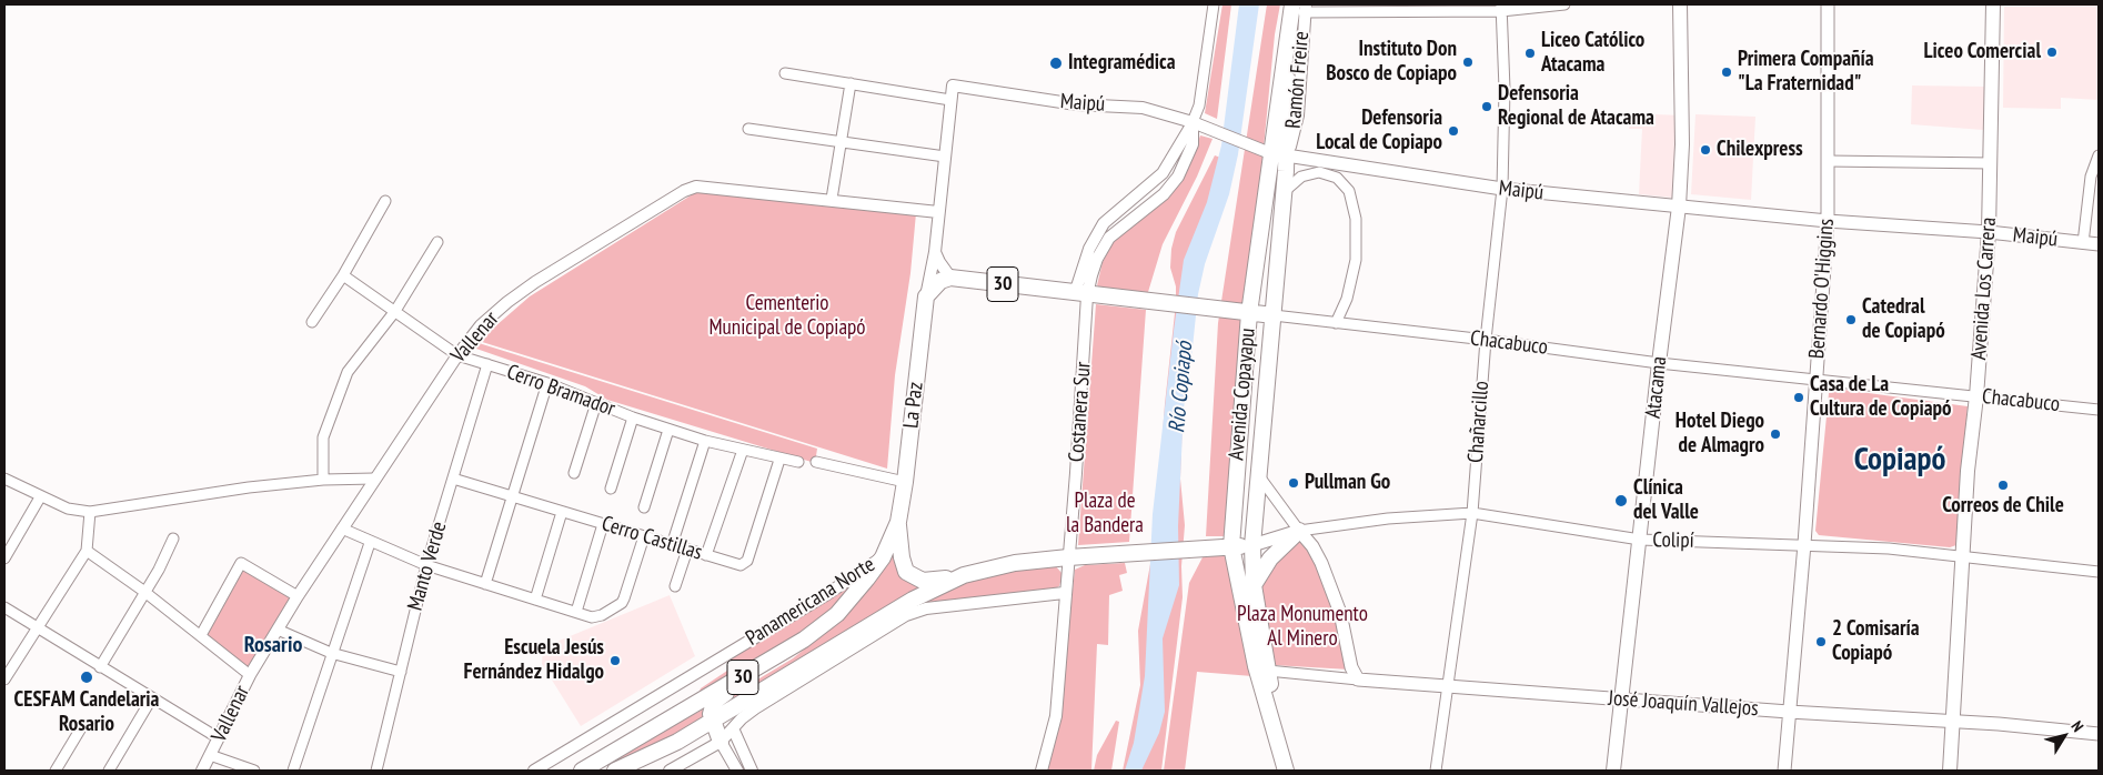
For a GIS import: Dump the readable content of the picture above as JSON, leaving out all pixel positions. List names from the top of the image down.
{
  "streets": {
    "highway": [
      "30",
      "Chacabuco",
      "Avenida Copayapu",
      "La Paz",
      "Panamericana Norte"
    ],
    "main road": [
      "Maipú",
      "Bernardo O'Higgins",
      "Avenida Los Carrera",
      "Atacama",
      "Colipí",
      "José Joaquín Vallejos"
    ],
    "street": [
      "Ramón Freire",
      "Vallenar",
      "Cerro Bramador",
      "Costanera Sur",
      "Chañarcillo",
      "Cerro Castillas",
      "Manto Verde"
    ]
  },
  "crossings": [
    ["Ramón Freire", "Maipú"],
    ["Ramón Freire", "Avenida Copayapu"],
    ["Maipú", "Bernardo O'Higgins"],
    ["Maipú", "Avenida Los Carrera"],
    ["Maipú", "Atacama"],
    ["Maipú", "Avenida Copayapu"],
    ["Maipú", "La Paz"],
    ["Maipú", "Costanera Sur"],
    ["Maipú", "Chañarcillo"],
    ["30", "Avenida Copayapu"],
    ["30", "Costanera Sur"],
    ["30", "Colipí"],
    ["Bernardo O'Higgins", "Chacabuco"],
    ["Bernardo O'Higgins", "Colipí"],
    ["Bernardo O'Higgins", "José Joaquín Vallejos"],
    ["Avenida Los Carrera", "Chacabuco"],
    ["Avenida Los Carrera", "Colipí"],
    ["Avenida Los Carrera", "José Joaquín Vallejos"],
    ["Vallenar", "Cerro Bramador"],
    ["Vallenar", "La Paz"],
    ["Chacabuco", "Atacama"],
    ["Chacabuco", "Avenida Copayapu"],
    ["Chacabuco", "Costanera Sur"],
    ["Chacabuco", "Chañarcillo"],
    ["Atacama", "Colipí"],
    ["Atacama", "José Joaquín Vallejos"],
    ["Cerro Bramador", "Cerro Castillas"],
    ["Cerro Bramador", "Manto Verde"],
    ["Avenida Copayapu", "Colipí"],
    ["Avenida Copayapu", "José Joaquín Vallejos"],
    ["La Paz", "Panamericana Norte"],
    ["Chañarcillo", "Colipí"],
    ["Chañarcillo", "José Joaquín Vallejos"],
    ["Cerro Castillas", "Manto Verde"]
  ],
  "districts": ["Copiapó", "Rosario"],
  "water": ["Río Copiapó"],
  "parks": ["Cementerio Municipal de Copiapó", "Plaza de la Bandera", "Plaza Monumento Al Minero"],
  "places": [
    "Liceo Comercial",
    "Liceo Católico Atacama",
    "Instituto Don Bosco de Copiapo",
    "Integramédica",
    "Primera Compañía \"La Fraternidad\"",
    "Defensoria Regional de Atacama",
    "Defensoria Local de Copiapo",
    "Chilexpress",
    "Catedral de Copiapó",
    "Casa de La Cultura de Copiapó",
    "Hotel Diego de Almagro",
    "Pullman Go",
    "Correos de Chile",
    "Clínica del Valle",
    "2 Comisaría Copiapó",
    "Escuela Jesús Fernández Hidalgo",
    "CESFAM Candelaria Rosario"
  ],
  "north": "top right"
}
